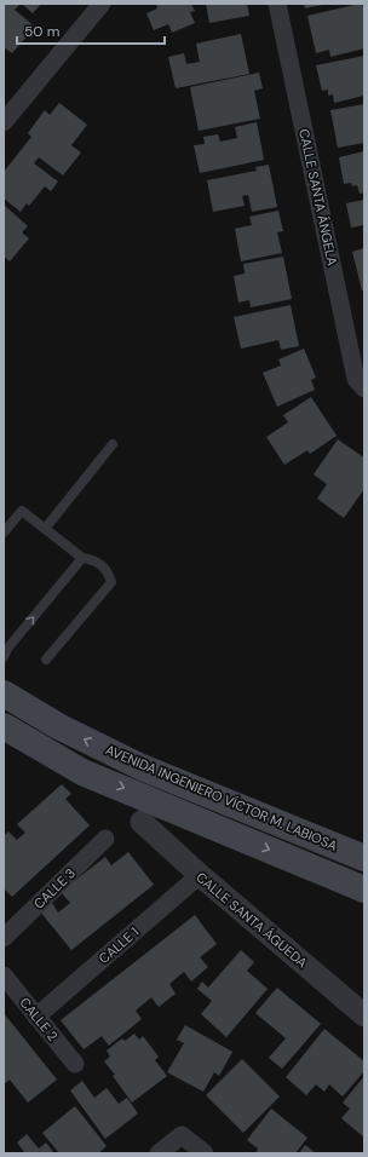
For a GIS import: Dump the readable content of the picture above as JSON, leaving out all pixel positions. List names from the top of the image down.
{
  "streets": {
    "main road": ["AVENIDA INGENIERO VÍCTOR M. LABIOSA"],
    "street": [
      "CALLE SANTA ÁNGELA",
      "CALLE 3",
      "CALLE SANTA ÁGUEDA",
      "CALLE 1",
      "CALLE 2"
    ]
  },
  "crossings": [
    ["CALLE SANTA ÁGUEDA", "CALLE 1"],
    ["CALLE 1", "CALLE 2"]
  ],
  "scale_bar": "50 m"
}
